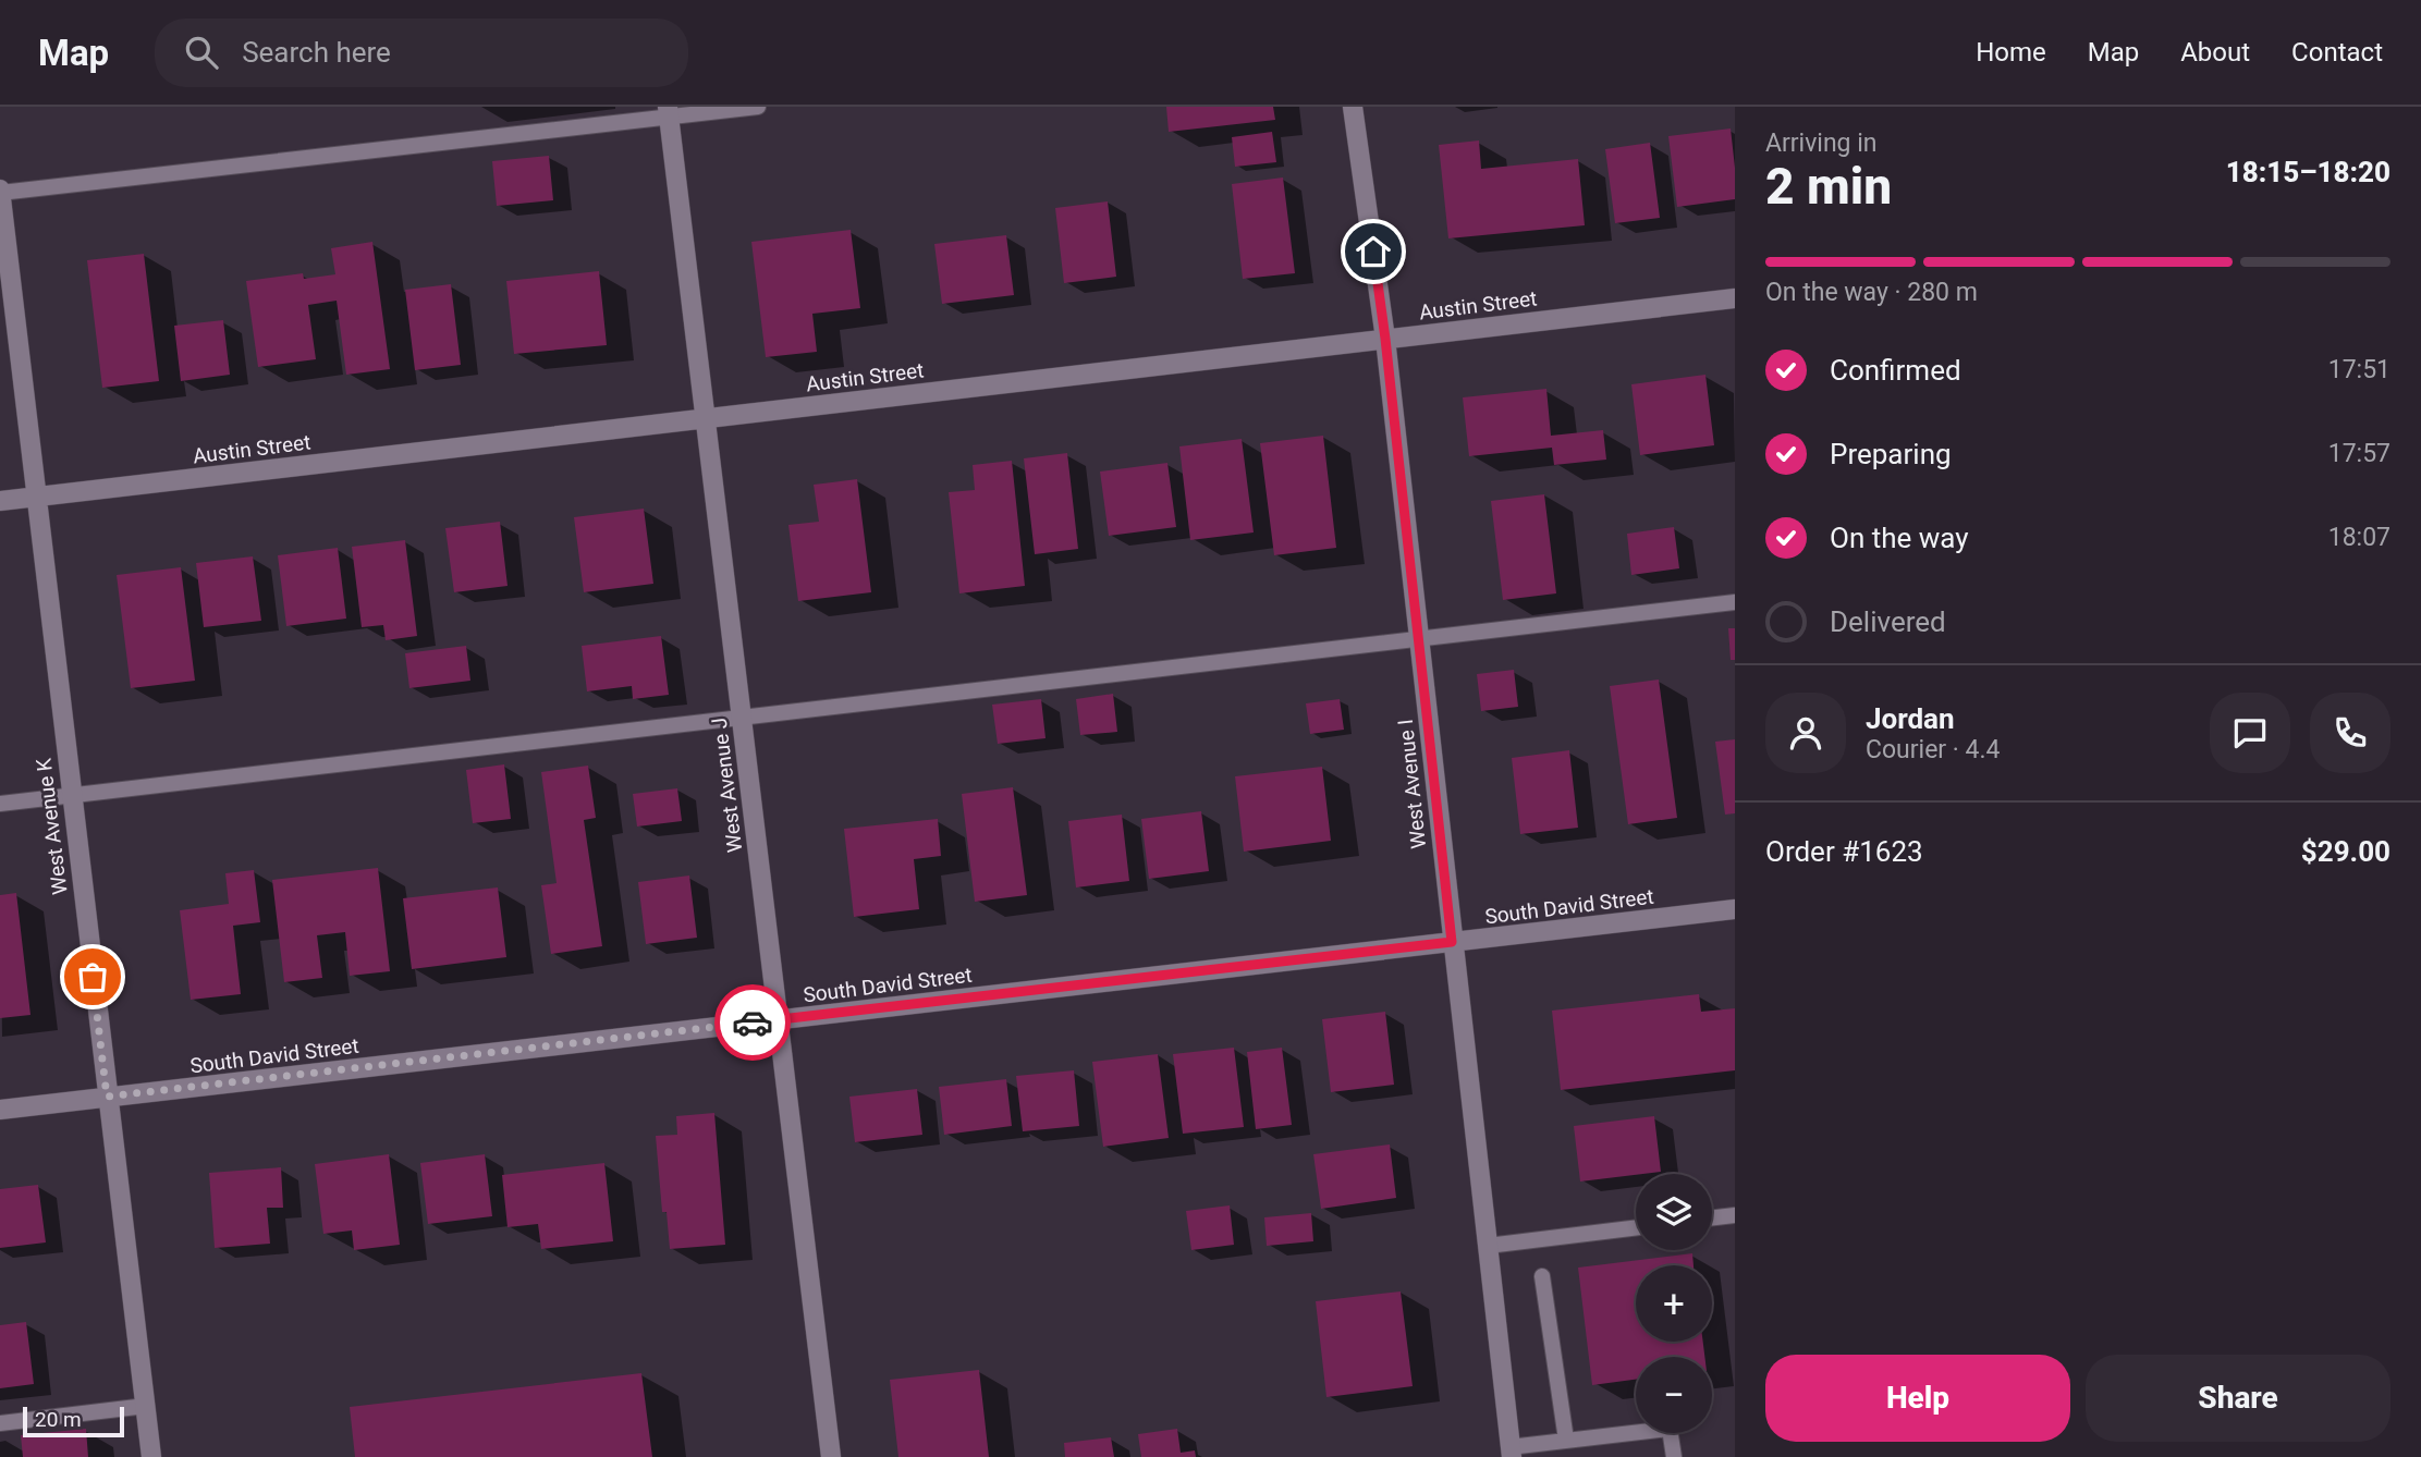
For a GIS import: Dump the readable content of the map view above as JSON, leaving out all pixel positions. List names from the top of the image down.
{
  "streets": {
    "street": [
      "Austin Street",
      "West Avenue I",
      "West Avenue J",
      "West Avenue K",
      "South David Street"
    ]
  },
  "crossings": [
    ["Austin Street", "West Avenue I"],
    ["Austin Street", "West Avenue J"],
    ["Austin Street", "West Avenue K"],
    ["West Avenue I", "South David Street"],
    ["West Avenue J", "South David Street"],
    ["West Avenue K", "South David Street"]
  ],
  "scale_bar": "20 m",
  "page": {
    "header": "Map",
    "search": "Search here",
    "nav": [
      "Home",
      "Map",
      "About",
      "Contact"
    ],
    "heading": ["2 min", "Arriving in", "18:15–18:20"],
    "panel": [
      "Jordan",
      "Courier · 4.4",
      "Order #1623",
      "$29.00"
    ],
    "bar": "On the way · 280 m",
    "list": [
      ["Confirmed", "17:51"],
      ["Preparing", "17:57"],
      ["On the way", "18:07"],
      "Delivered"
    ],
    "map_buttons": ["+", "−"],
    "buttons": ["Help", "Share"],
    "scale": "20 m"
  }
}
